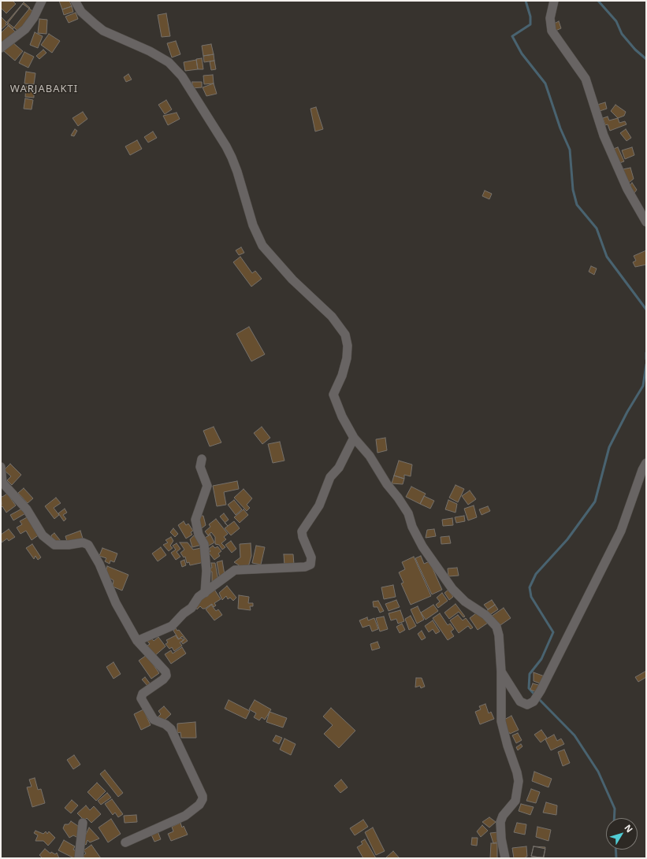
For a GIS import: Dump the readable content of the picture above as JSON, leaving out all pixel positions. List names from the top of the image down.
{
  "districts": ["WARJABAKTI"],
  "north": "top right"
}
